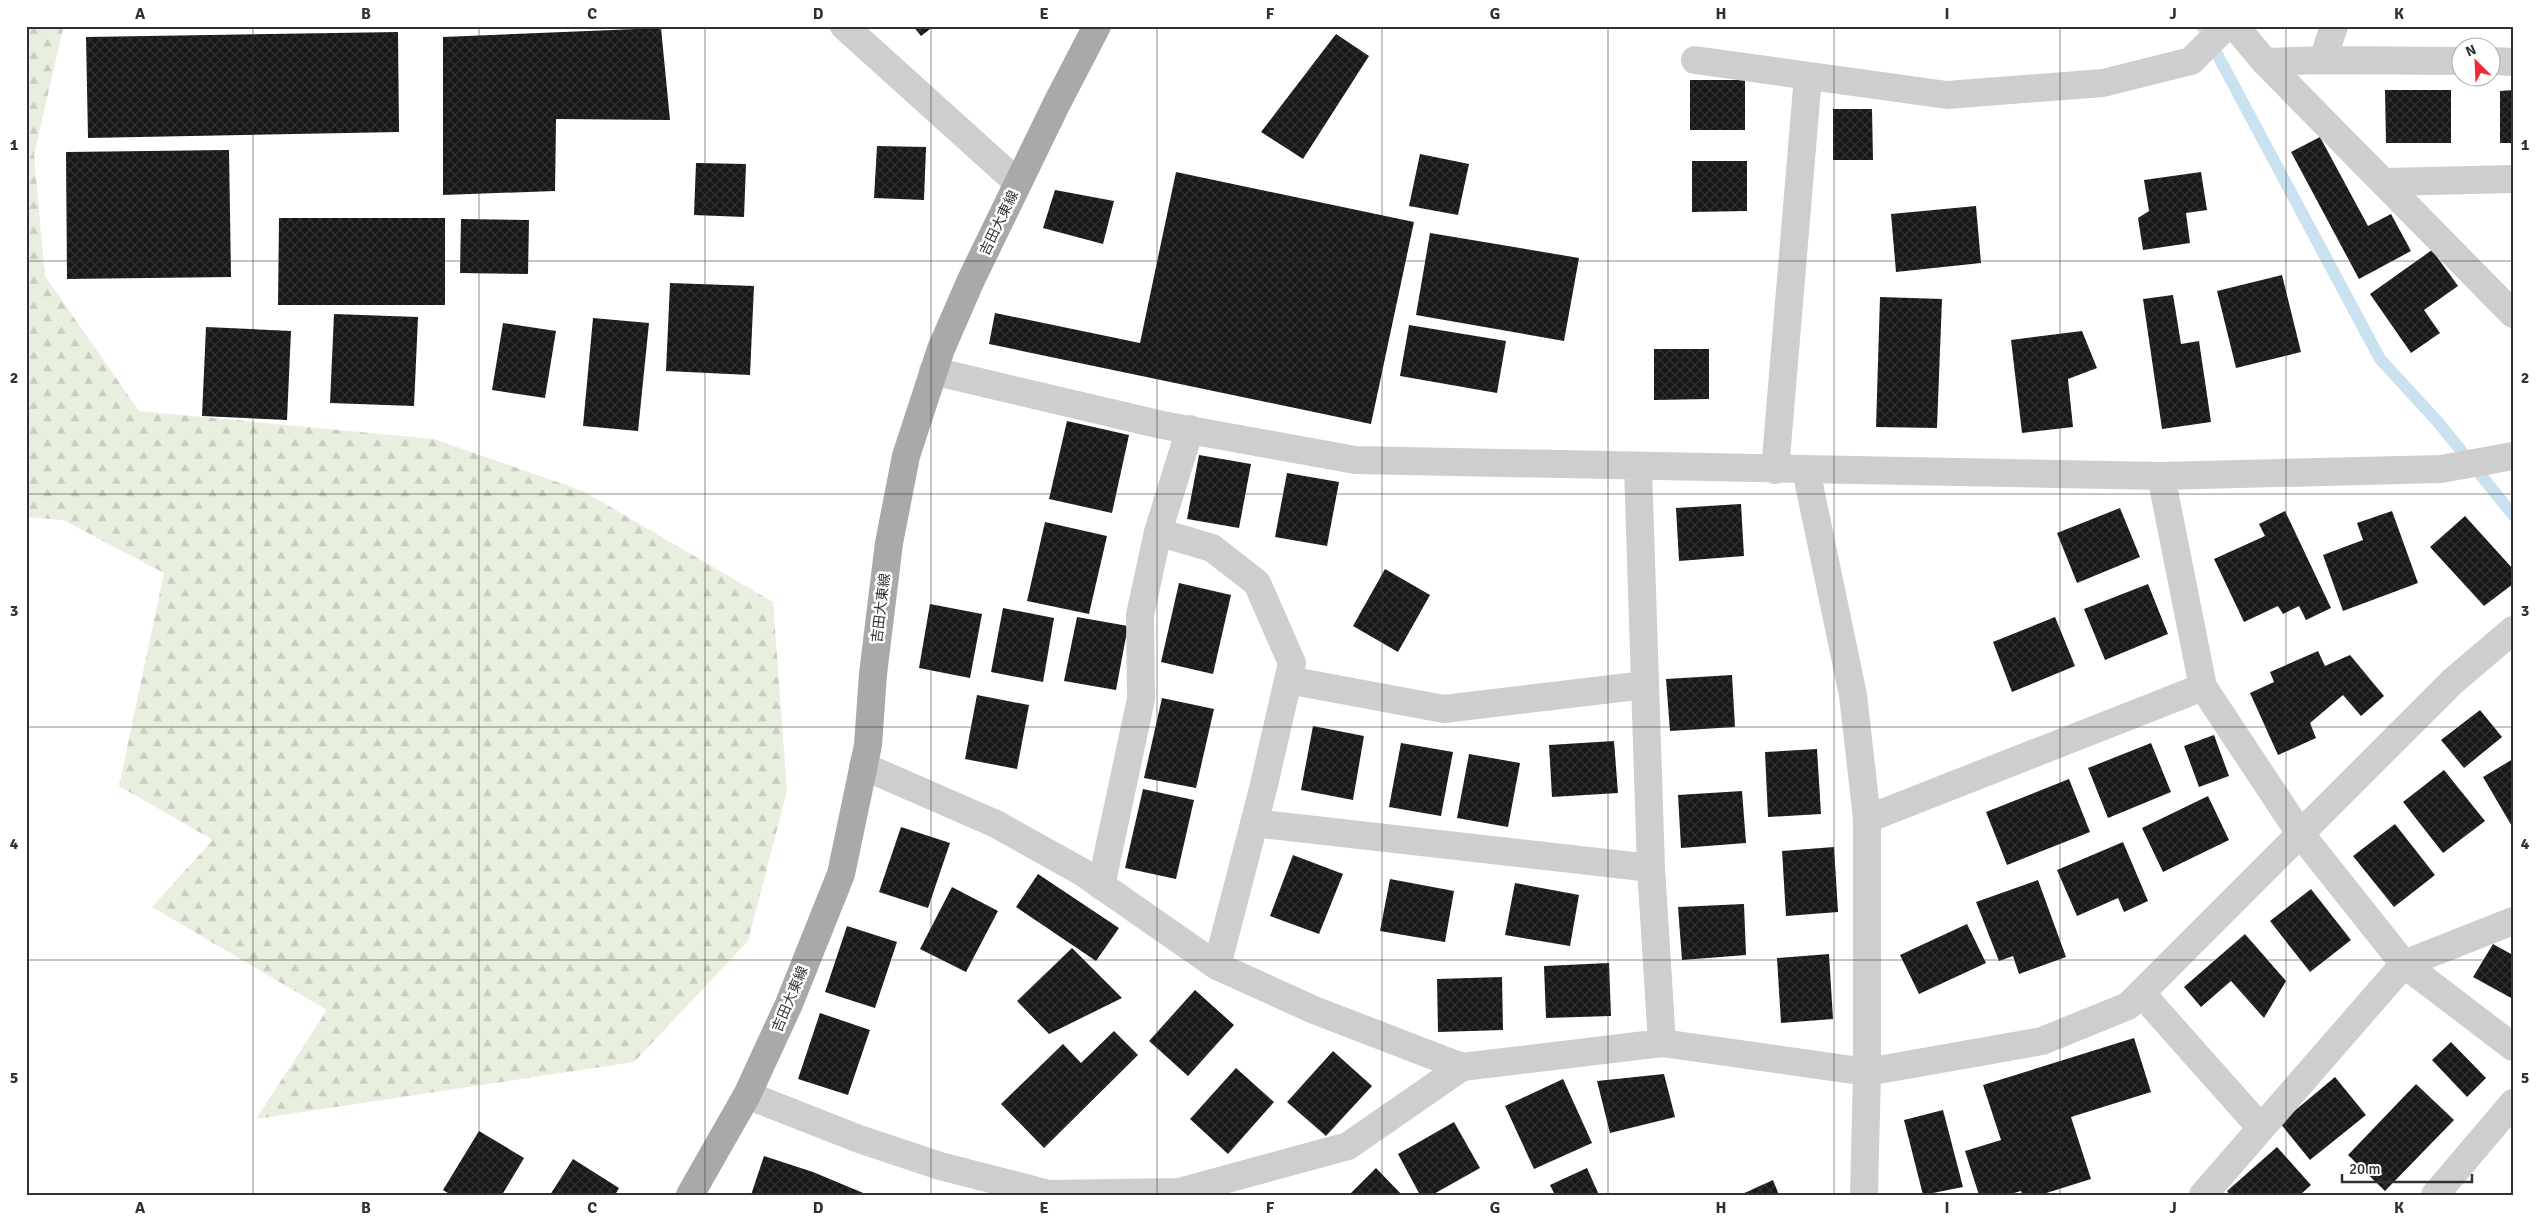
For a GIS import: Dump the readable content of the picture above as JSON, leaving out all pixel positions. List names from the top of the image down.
{
  "streets": {
    "main road": ["吉田大東線"]
  },
  "scale_bar": "20 m",
  "north": "top left",
  "grid": {
    "columns": [
      "A",
      "B",
      "C",
      "D",
      "E",
      "F",
      "G",
      "H",
      "I",
      "J",
      "K"
    ],
    "rows": [
      "1",
      "2",
      "3",
      "4",
      "5"
    ]
  }
}
